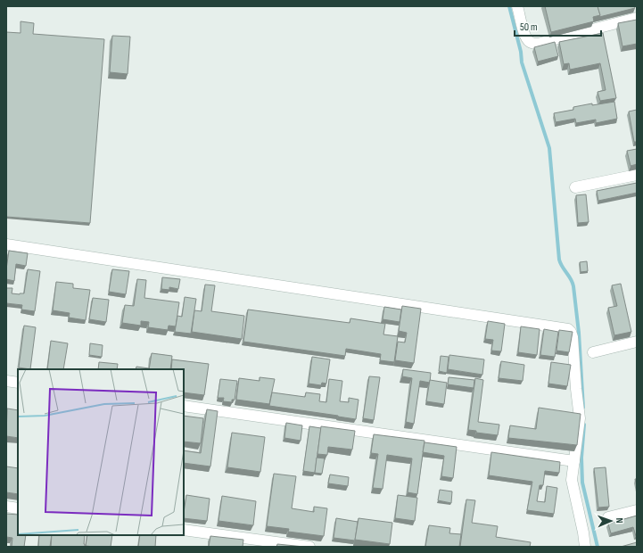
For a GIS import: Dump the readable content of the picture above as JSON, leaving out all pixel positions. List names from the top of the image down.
{
  "scale_bar": "50 m",
  "north": "right"
}
